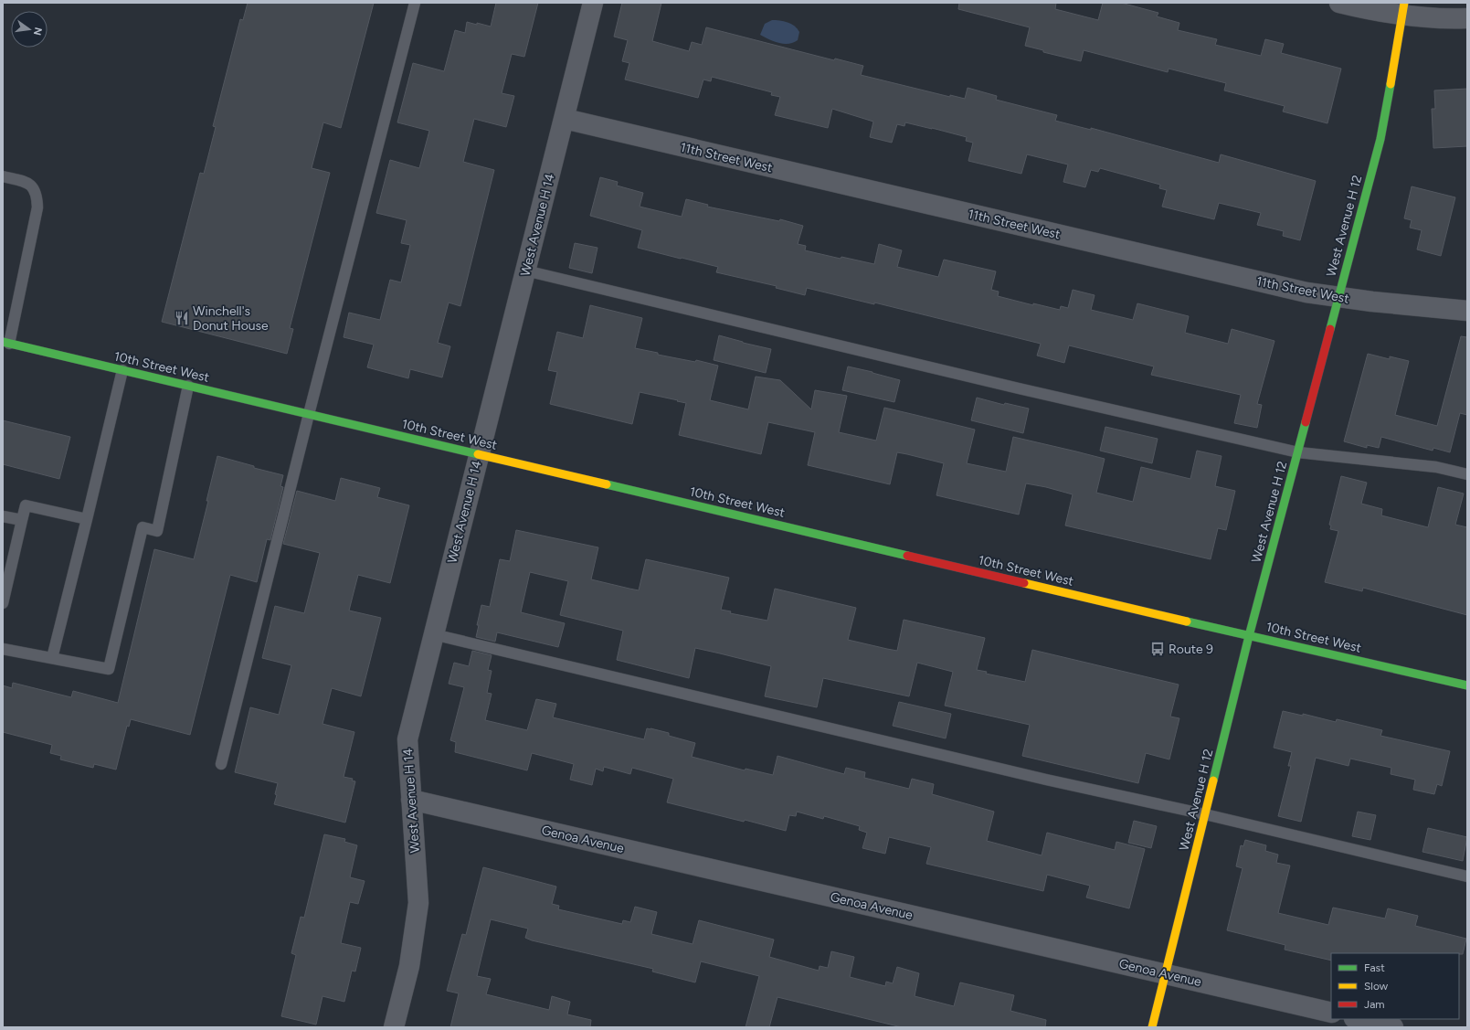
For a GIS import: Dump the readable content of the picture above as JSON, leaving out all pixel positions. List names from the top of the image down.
{
  "streets": {
    "main road": ["West Avenue H 12", "10th Street West"],
    "street": ["11th Street West", "West Avenue H 14", "Genoa Avenue"]
  },
  "crossings": [
    ["11th Street West", "West Avenue H 14"],
    ["11th Street West", "West Avenue H 12"],
    ["West Avenue H 14", "10th Street West"],
    ["West Avenue H 14", "Genoa Avenue"],
    ["West Avenue H 12", "10th Street West"],
    ["West Avenue H 12", "Genoa Avenue"]
  ],
  "places": {
    "restaurant": ["Winchell's Donut House"],
    "bus stop": ["Route 9"]
  },
  "legend": ["Fast", "Slow", "Jam"],
  "north": "right"
}
